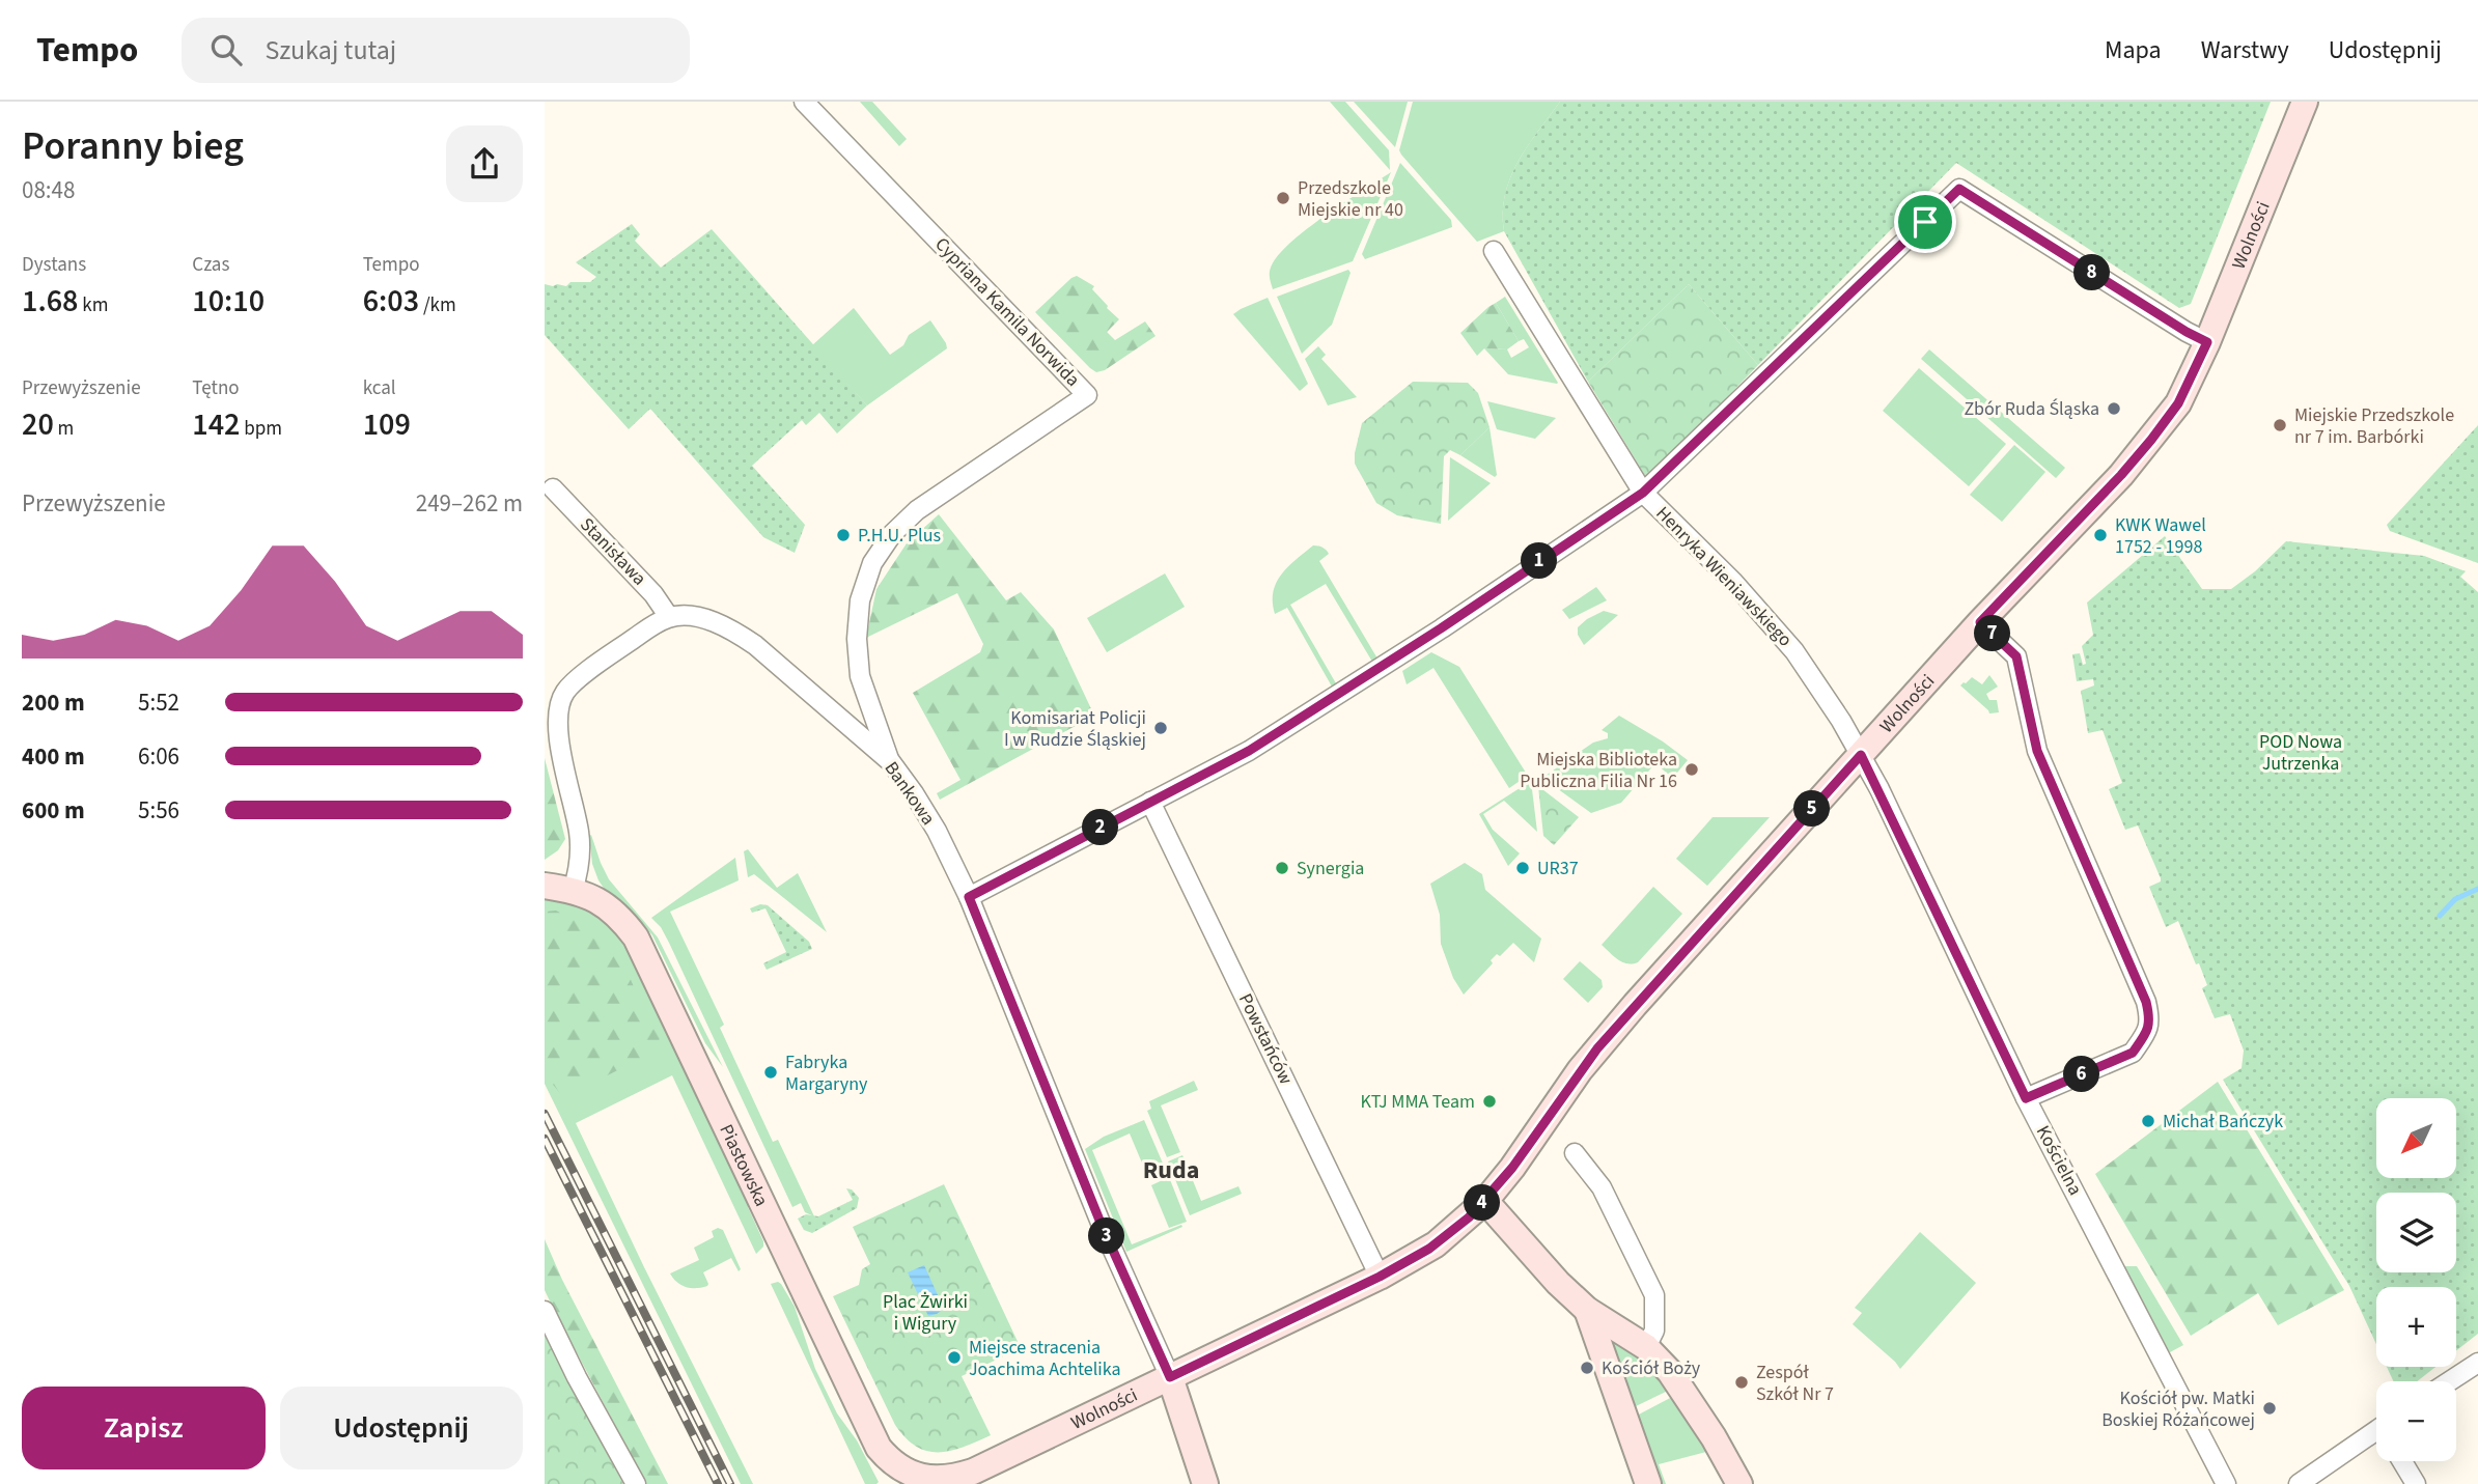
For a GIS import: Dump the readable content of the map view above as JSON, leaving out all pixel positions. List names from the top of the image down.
{
  "streets": {
    "street": [
      "Wolności",
      "Cypriana Kamila Norwida",
      "Stanisława",
      "Henryka Wieniawskiego",
      "Bankowa",
      "Powstańców",
      "Kościelna",
      "Piastowska"
    ]
  },
  "crossings": [
    ["Wolności", "Henryka Wieniawskiego"],
    ["Wolności", "Bankowa"],
    ["Wolności", "Powstańców"],
    ["Wolności", "Kościelna"],
    ["Wolności", "Piastowska"],
    ["Cypriana Kamila Norwida", "Bankowa"],
    ["Stanisława", "Bankowa"],
    ["Henryka Wieniawskiego", "Kościelna"]
  ],
  "districts": ["Ruda"],
  "parks": ["POD Nowa Jutrzenka", "Plac Żwirki i Wigury"],
  "places": [
    "Przedszkole Miejskie nr 40",
    "Zbór Ruda Śląska",
    "Miejskie Przedszkole nr 7 im. Barbórki",
    "P.H.U. Plus",
    "KWK Wawel 1752 - 1998",
    "Komisariat Policji I w Rudzie Śląskiej",
    "Miejska Biblioteka Publiczna Filia Nr 16",
    "Synergia",
    "UR37",
    "Fabryka Margaryny",
    "KTJ MMA Team",
    "Michał Bańczyk",
    "Miejsce stracenia Joachima Achtelika",
    "Kościół Boży",
    "Zespół Szkół Nr 7",
    "Kościół pw. Matki Boskiej Różańcowej"
  ],
  "north": "bottom left",
  "page": {
    "header": "Tempo",
    "search": "Szukaj tutaj",
    "nav": ["Mapa", "Warstwy", "Udostępnij"],
    "heading": ["Poranny bieg", "08:48"],
    "stats": [
      ["Dystans", "1.68 km"],
      ["Czas", "10:10"],
      ["Tempo", "6:03 /km"],
      ["Przewyższenie", "20 m"],
      ["Tętno", "142 bpm"],
      ["kcal", "109"]
    ],
    "pins": [
      "8",
      "1",
      "7",
      "5",
      "2",
      "6",
      "4",
      "3"
    ],
    "chart": ["Przewyższenie", "249–262 m"],
    "list": [
      {
        "name": "200 m",
        "note": "5:52"
      },
      {
        "name": "400 m",
        "note": "6:06"
      },
      {
        "name": "600 m",
        "note": "5:56"
      }
    ],
    "map_buttons": ["+", "−"],
    "buttons": ["Zapisz", "Udostępnij"]
  }
}
